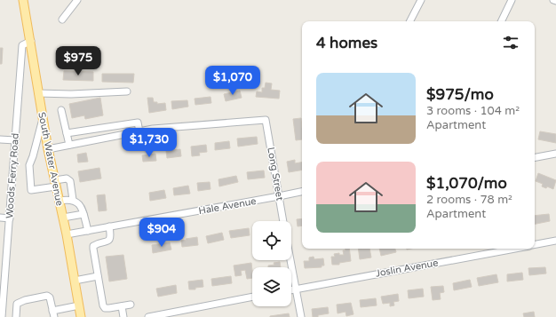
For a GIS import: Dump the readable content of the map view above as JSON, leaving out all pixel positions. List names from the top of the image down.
{
  "streets": {
    "main road": ["South Water Avenue"],
    "street": [
      "Long Street",
      "Woods Ferry Road",
      "Hale Avenue",
      "Joslin Avenue"
    ]
  },
  "crossings": [
    ["South Water Avenue", "Woods Ferry Road"],
    ["South Water Avenue", "Hale Avenue"],
    ["Long Street", "Hale Avenue"]
  ],
  "page": {
    "heading": "4 homes",
    "price": [
      "$975",
      "$1,070",
      "$1,730",
      "$904"
    ],
    "list": [
      {
        "name": "$975/mo",
        "note": "3 rooms · 104 m² · Apartment"
      },
      {
        "name": "$1,070/mo",
        "note": "2 rooms · 78 m² · Apartment"
      }
    ]
  }
}
